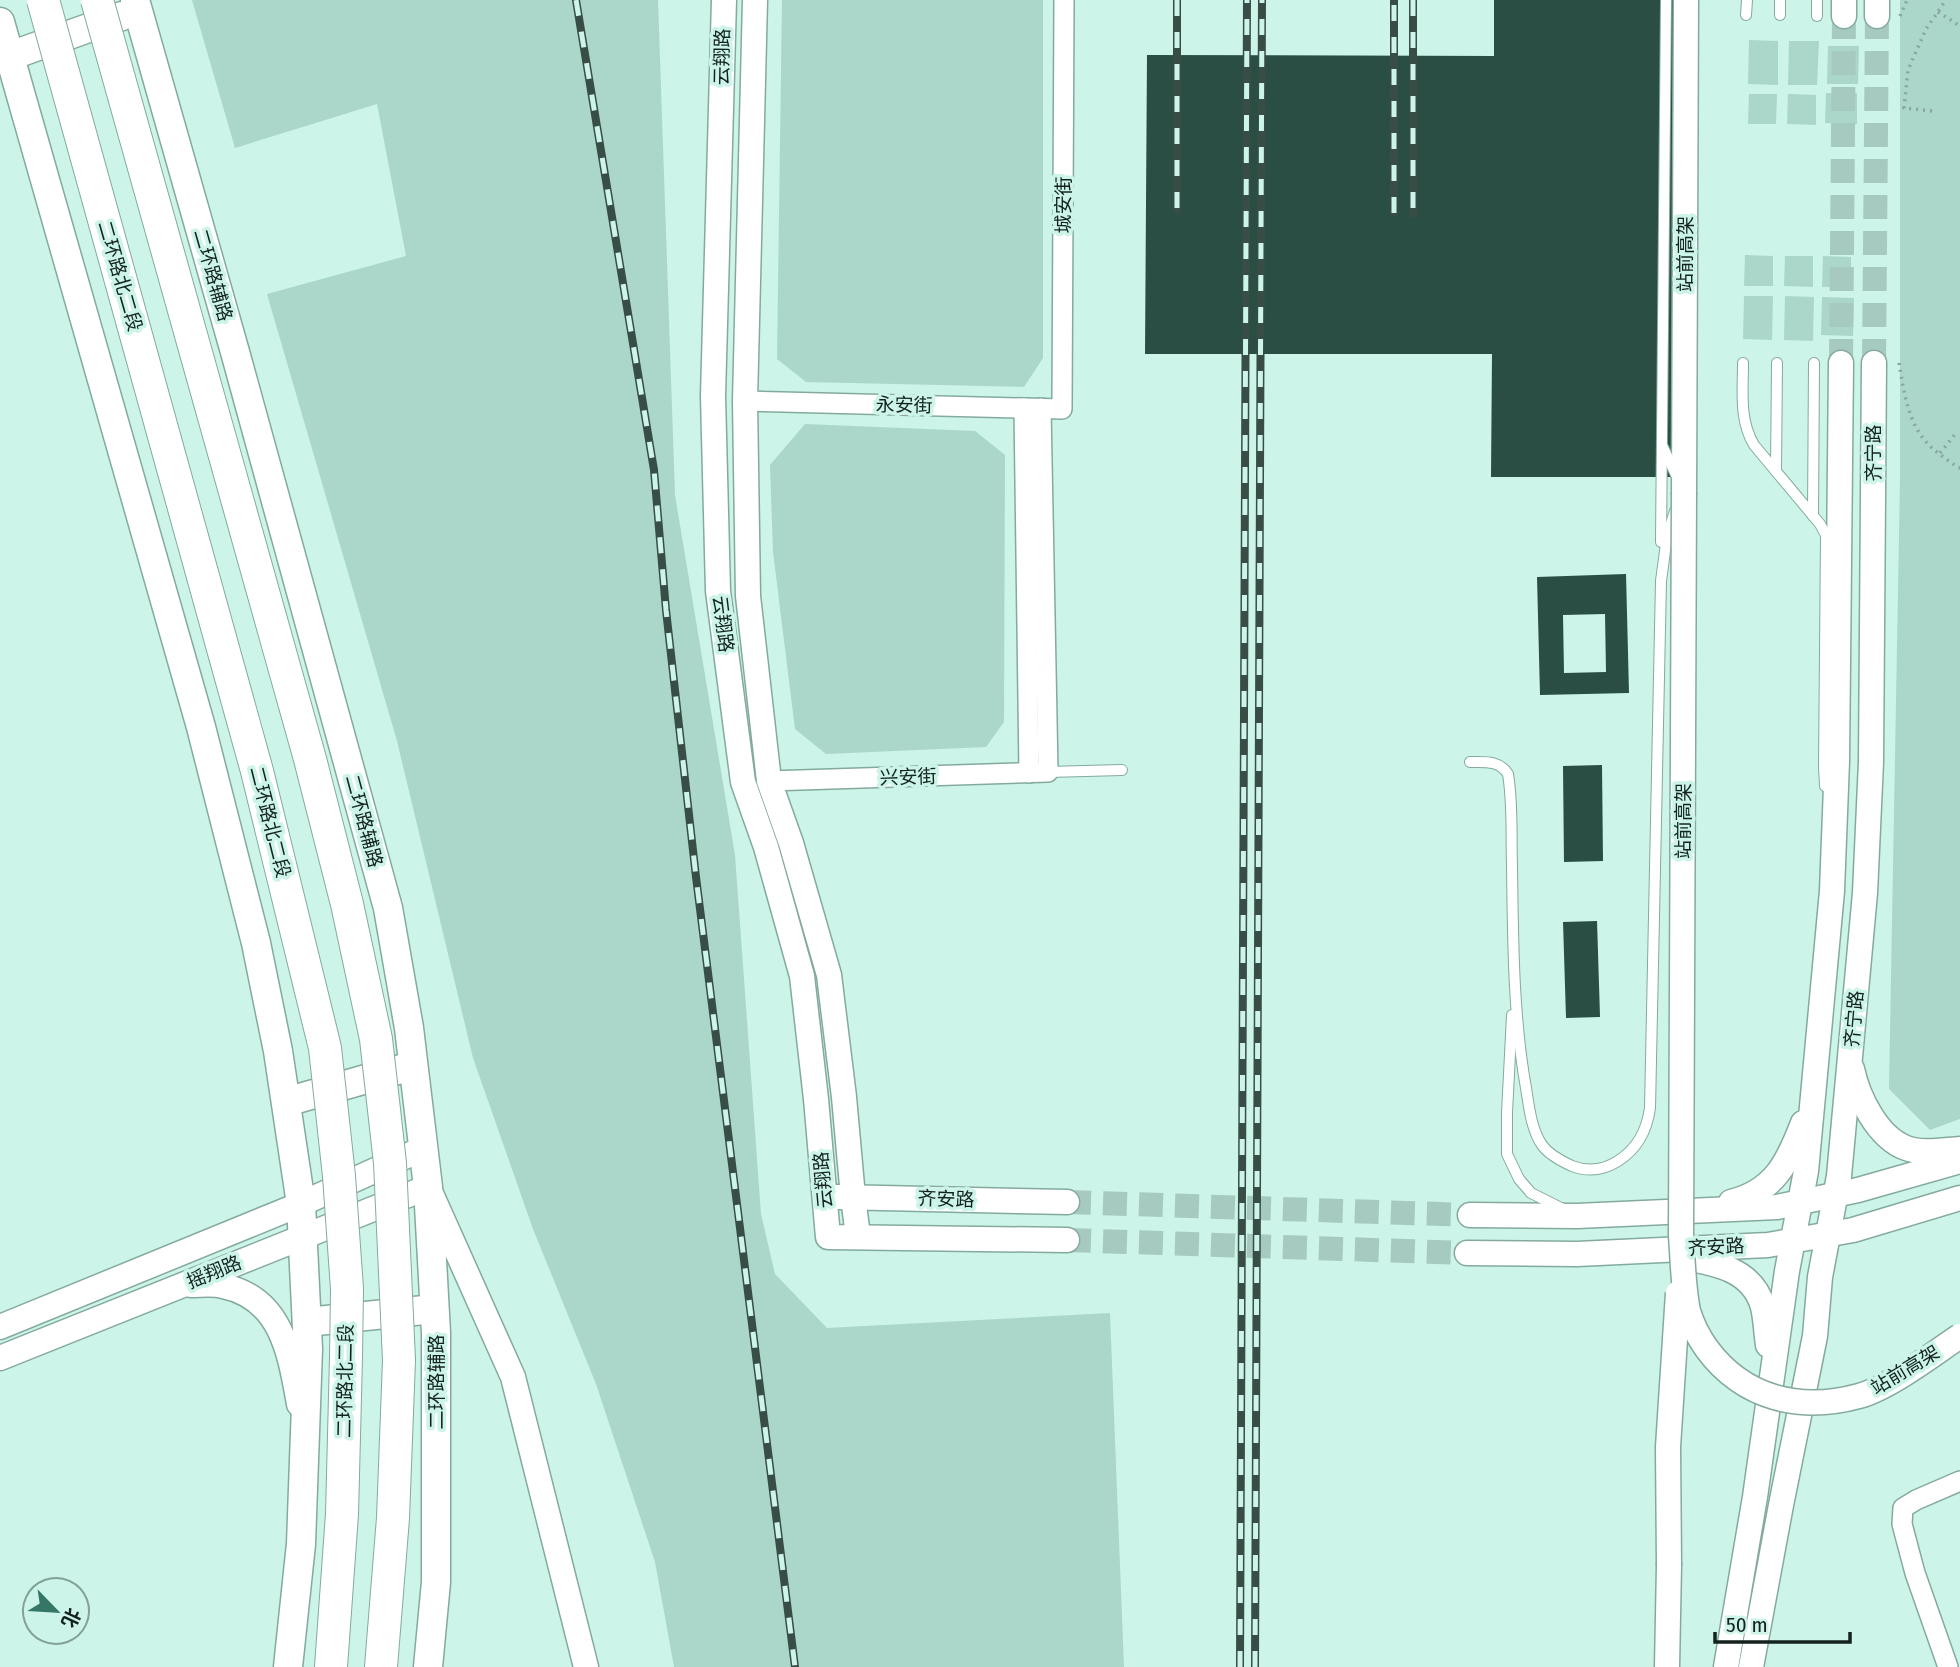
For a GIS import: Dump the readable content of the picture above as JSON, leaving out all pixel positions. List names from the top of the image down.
{
  "streets": {
    "highway": ["二环路北二段"],
    "main road": ["二环路辅路"],
    "street": [
      "云翔路",
      "城安街",
      "站前高架",
      "永安街",
      "齐宁路",
      "兴安街",
      "齐安路",
      "摇翔路"
    ]
  },
  "crossings": [
    ["云翔路", "永安街"],
    ["云翔路", "兴安街"],
    ["云翔路", "齐安路"],
    ["城安街", "永安街"],
    ["二环路辅路", "摇翔路"],
    ["齐宁路", "齐安路"]
  ],
  "scale_bar": "50 m",
  "north": "bottom right"
}
